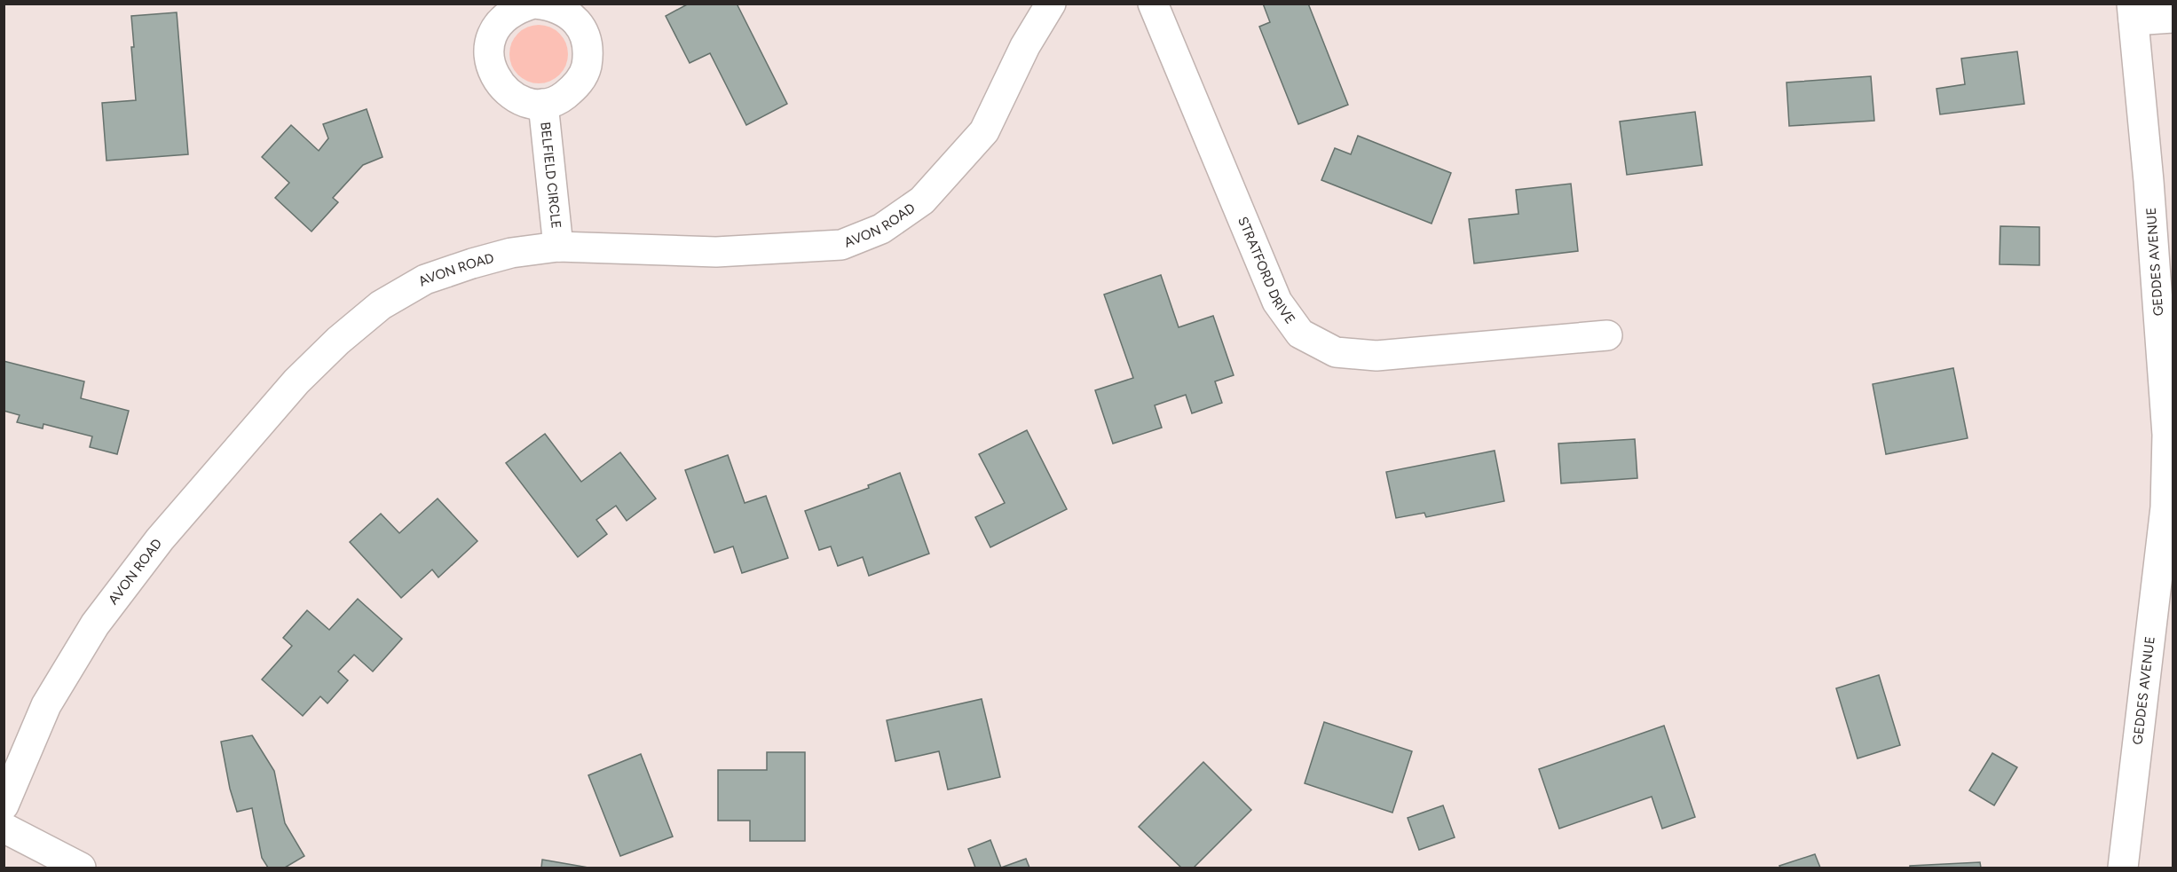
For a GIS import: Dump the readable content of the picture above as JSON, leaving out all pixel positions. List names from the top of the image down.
{
  "streets": {
    "street": [
      "BELFIELD CIRCLE",
      "AVON ROAD",
      "GEDDES AVENUE",
      "STRATFORD DRIVE"
    ]
  },
  "crossings": [
    ["BELFIELD CIRCLE", "AVON ROAD"]
  ]
}
